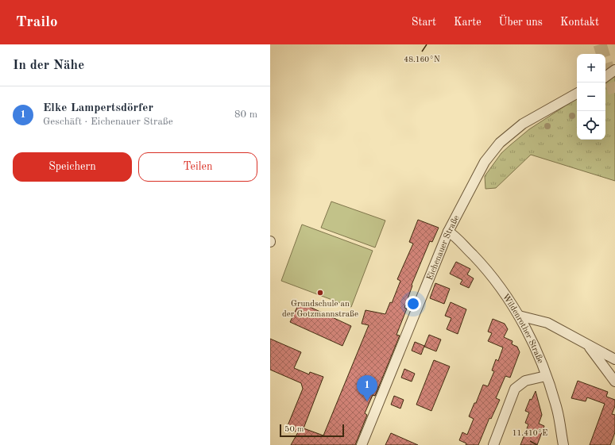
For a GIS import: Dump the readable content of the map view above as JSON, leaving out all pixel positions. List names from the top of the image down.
{
  "streets": {
    "street": ["Eichenauer Straße", "Wildenrother Straße"]
  },
  "crossings": [
    ["Eichenauer Straße", "Wildenrother Straße"]
  ],
  "places": ["Grundschule an der Gotzmannstraße"],
  "scale_bar": "50 m",
  "page": {
    "header": "Trailo",
    "nav": [
      "Start",
      "Karte",
      "Über uns",
      "Kontakt"
    ],
    "heading": "In der Nähe",
    "map_buttons": ["+", "−"],
    "list": [
      {
        "mark": "1",
        "name": "Elke Lampertsdörfer",
        "note": "Geschäft · Eichenauer Straße",
        "value": "80 m"
      }
    ],
    "buttons": ["Speichern", "Teilen"],
    "pins": "1",
    "scale": "50 m"
  },
  "coordinates": ["48.160°N", "11.410°E"]
}
